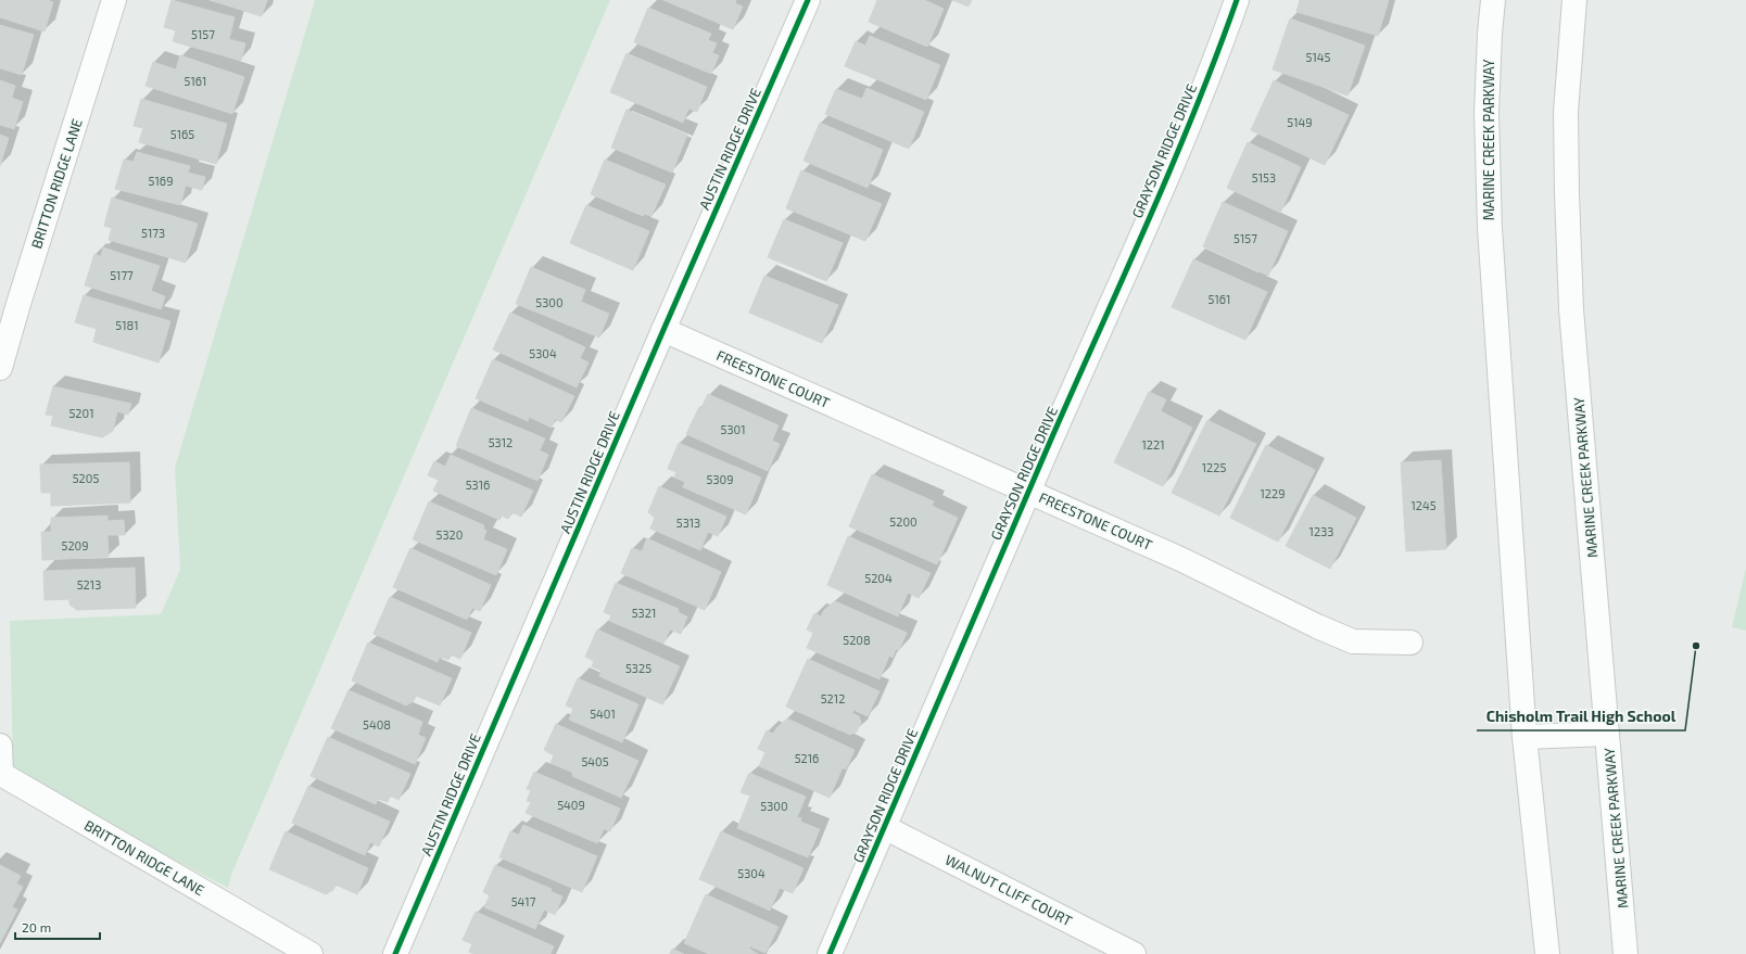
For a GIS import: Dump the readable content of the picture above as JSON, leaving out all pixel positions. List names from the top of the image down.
{
  "streets": {
    "street": [
      "MARINE CREEK PARKWAY",
      "AUSTIN RIDGE DRIVE",
      "GRAYSON RIDGE DRIVE",
      "BRITTON RIDGE LANE",
      "FREESTONE COURT",
      "WALNUT CLIFF COURT"
    ]
  },
  "crossings": [
    ["AUSTIN RIDGE DRIVE", "FREESTONE COURT"],
    ["GRAYSON RIDGE DRIVE", "FREESTONE COURT"],
    ["GRAYSON RIDGE DRIVE", "WALNUT CLIFF COURT"]
  ],
  "places": ["Chisholm Trail High School"],
  "house_numbers": [
    "5157",
    "5145",
    "5161",
    "5149",
    "5165",
    "5153",
    "5169",
    "5173",
    "5157",
    "5177",
    "5161",
    "5300",
    "5181",
    "5304",
    "5201",
    "5301",
    "5312",
    "1221",
    "1225",
    "5205",
    "5309",
    "5316",
    "1229",
    "1245",
    "5200",
    "5313",
    "1233",
    "5320",
    "5209",
    "5204",
    "5213",
    "5321",
    "5208",
    "5325",
    "5212",
    "5401",
    "5408",
    "5216",
    "5405",
    "5409",
    "5300",
    "5304",
    "5417"
  ],
  "scale_bar": "20 m"
}
